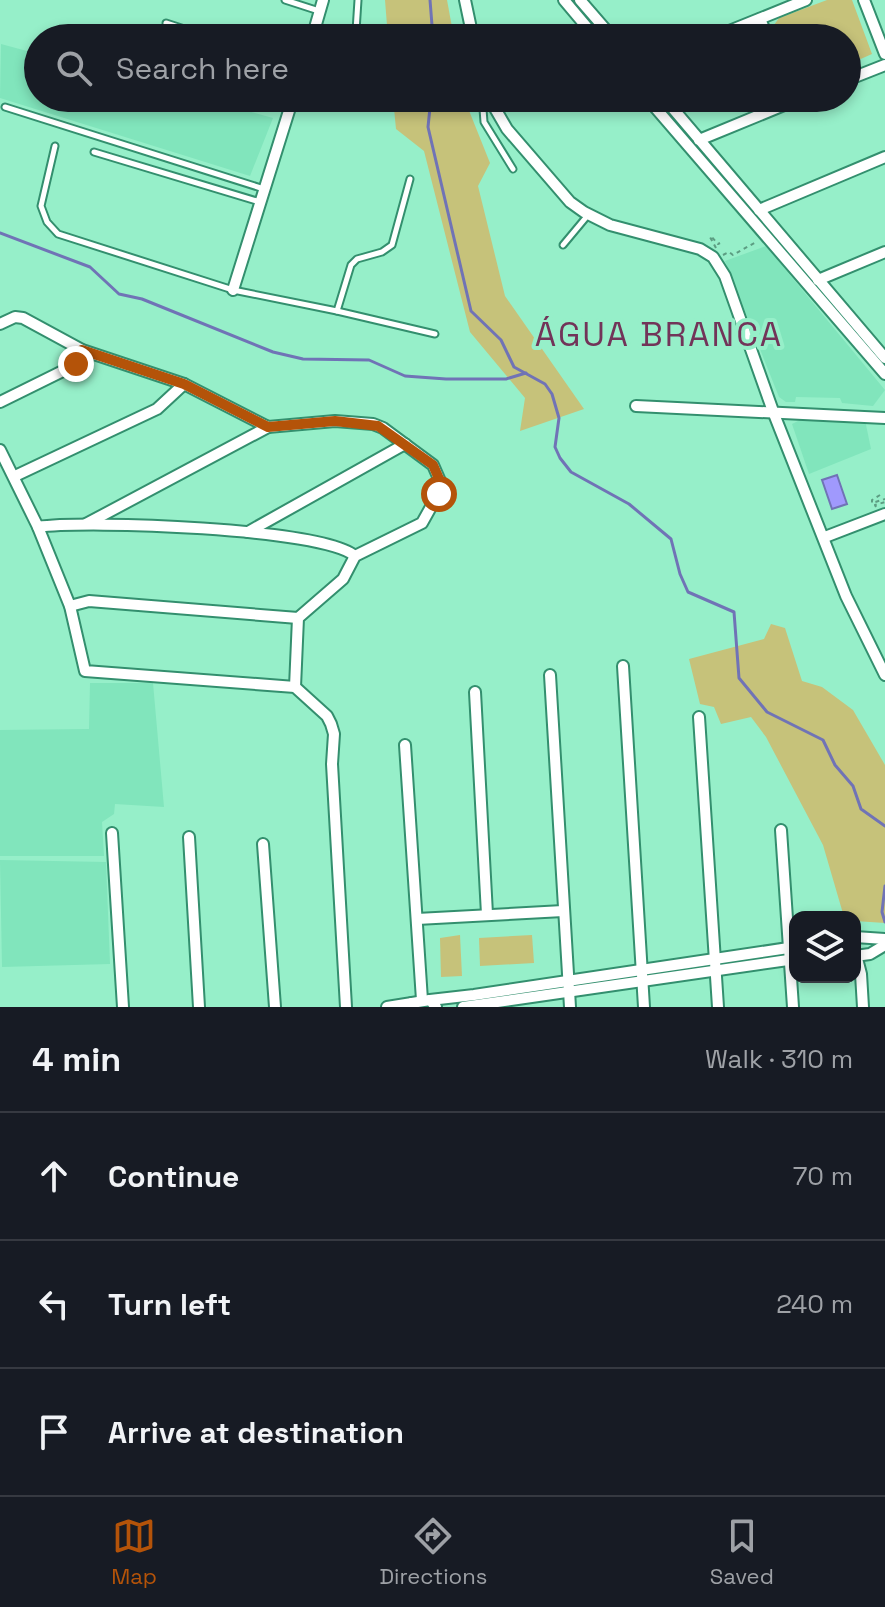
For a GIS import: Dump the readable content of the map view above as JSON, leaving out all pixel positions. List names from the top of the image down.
{
  "districts": ["ÁGUA BRANCA"],
  "page": {
    "search": "Search here",
    "heading": ["4 min", "Walk · 310 m"],
    "list": [
      ["Continue", "70 m"],
      ["Turn left", "240 m"],
      "Arrive at destination"
    ],
    "nav": ["Map", "Directions", "Saved"]
  }
}
